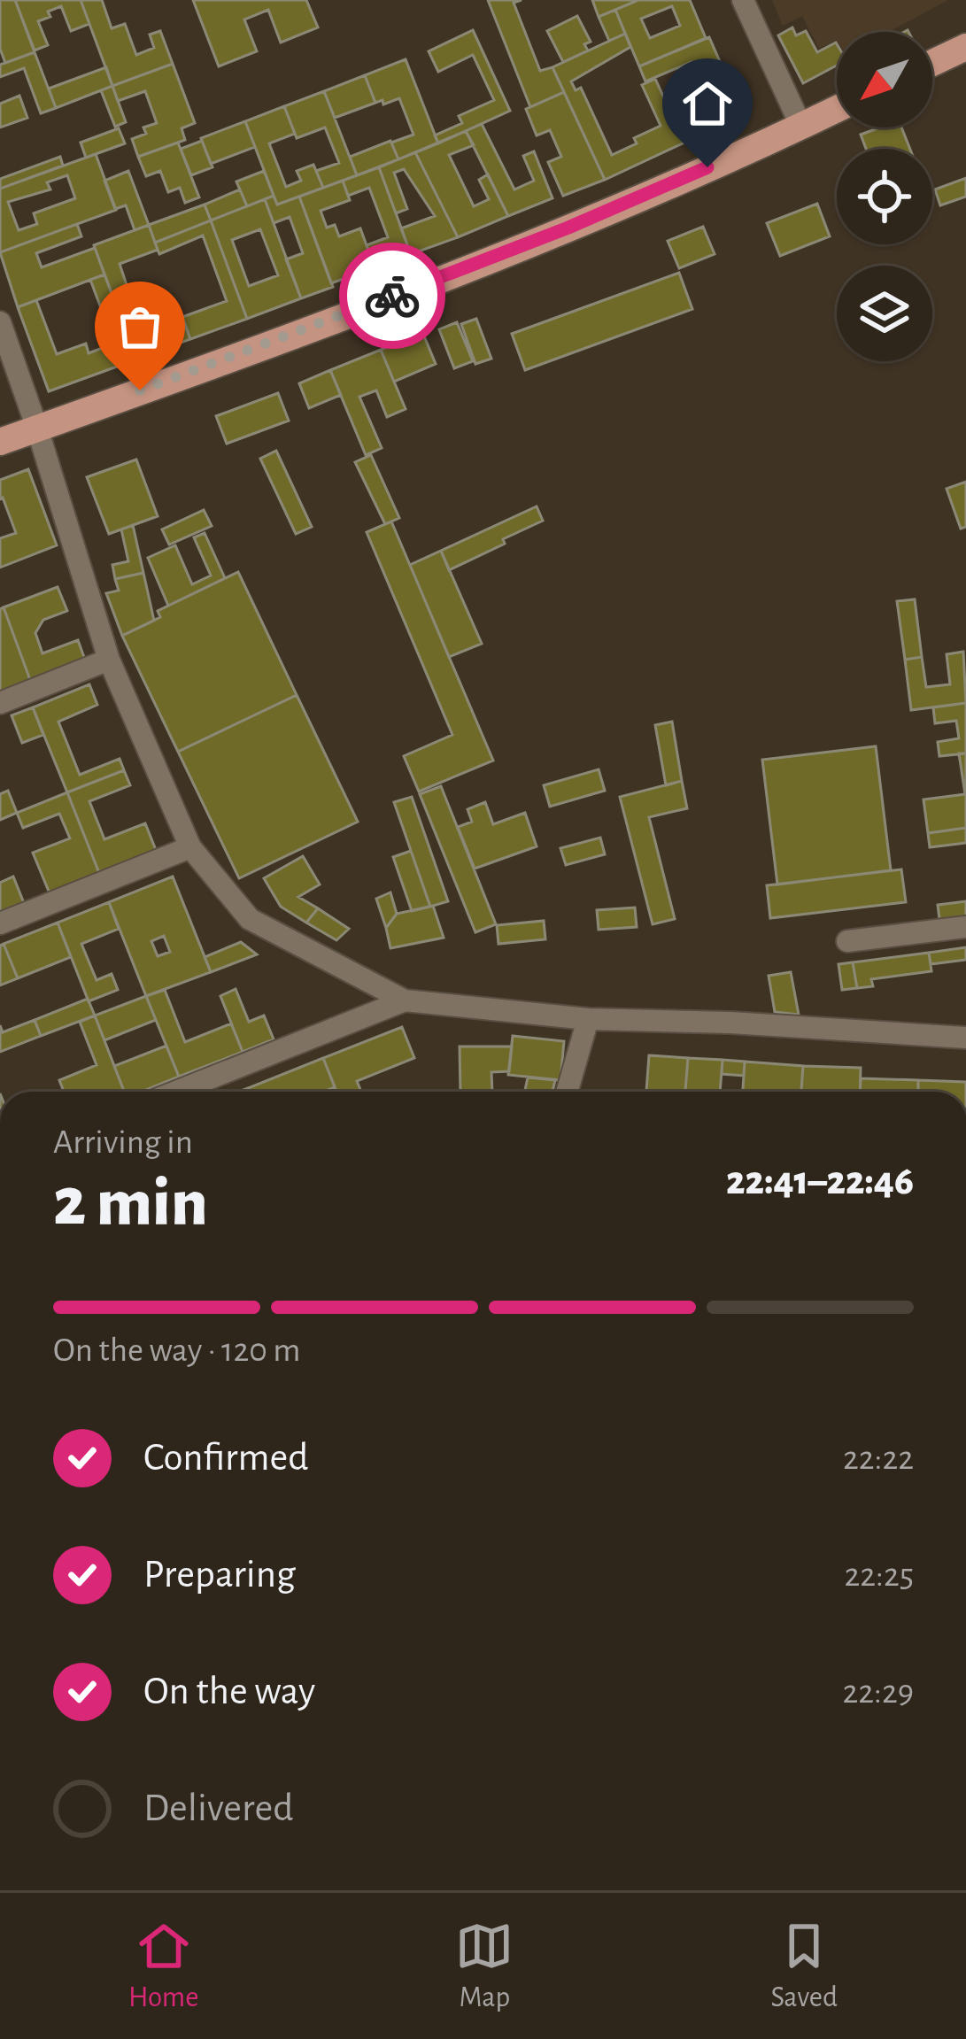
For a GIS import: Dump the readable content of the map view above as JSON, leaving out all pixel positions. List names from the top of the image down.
{
  "north": "bottom left",
  "page": {
    "heading": ["2 min", "Arriving in", "22:41–22:46"],
    "bar": "On the way · 120 m",
    "list": [
      ["Confirmed", "22:22"],
      ["Preparing", "22:25"],
      ["On the way", "22:29"],
      "Delivered"
    ],
    "tabs": ["Home", "Map", "Saved"]
  }
}
